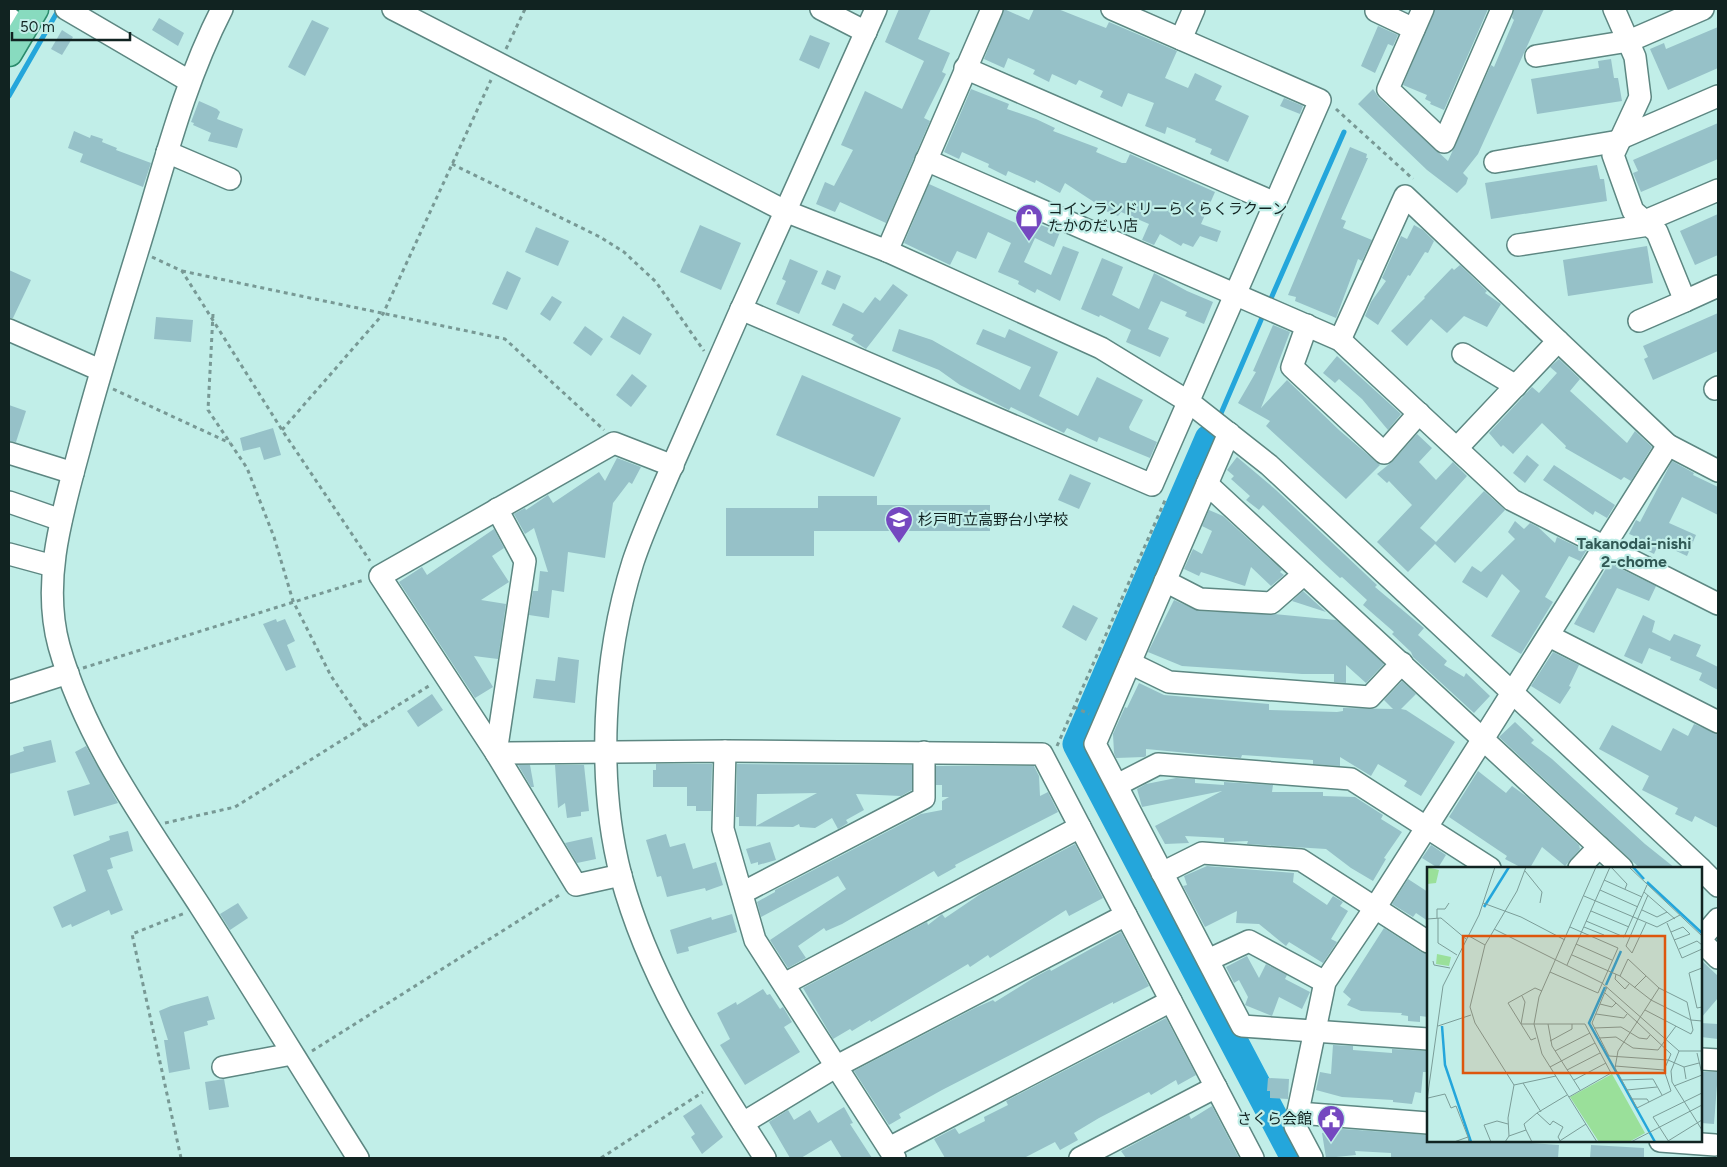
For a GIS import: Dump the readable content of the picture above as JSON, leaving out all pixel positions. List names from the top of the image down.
{
  "districts": ["Takanodai-nishi 2-chome"],
  "places": {
    "shop": ["コインランドリーらくらくラクーン たかのだい店"],
    "school or university": ["杉戸町立高野台小学校"],
    "public building": ["さくら会館"]
  },
  "scale_bar": "50 m"
}
